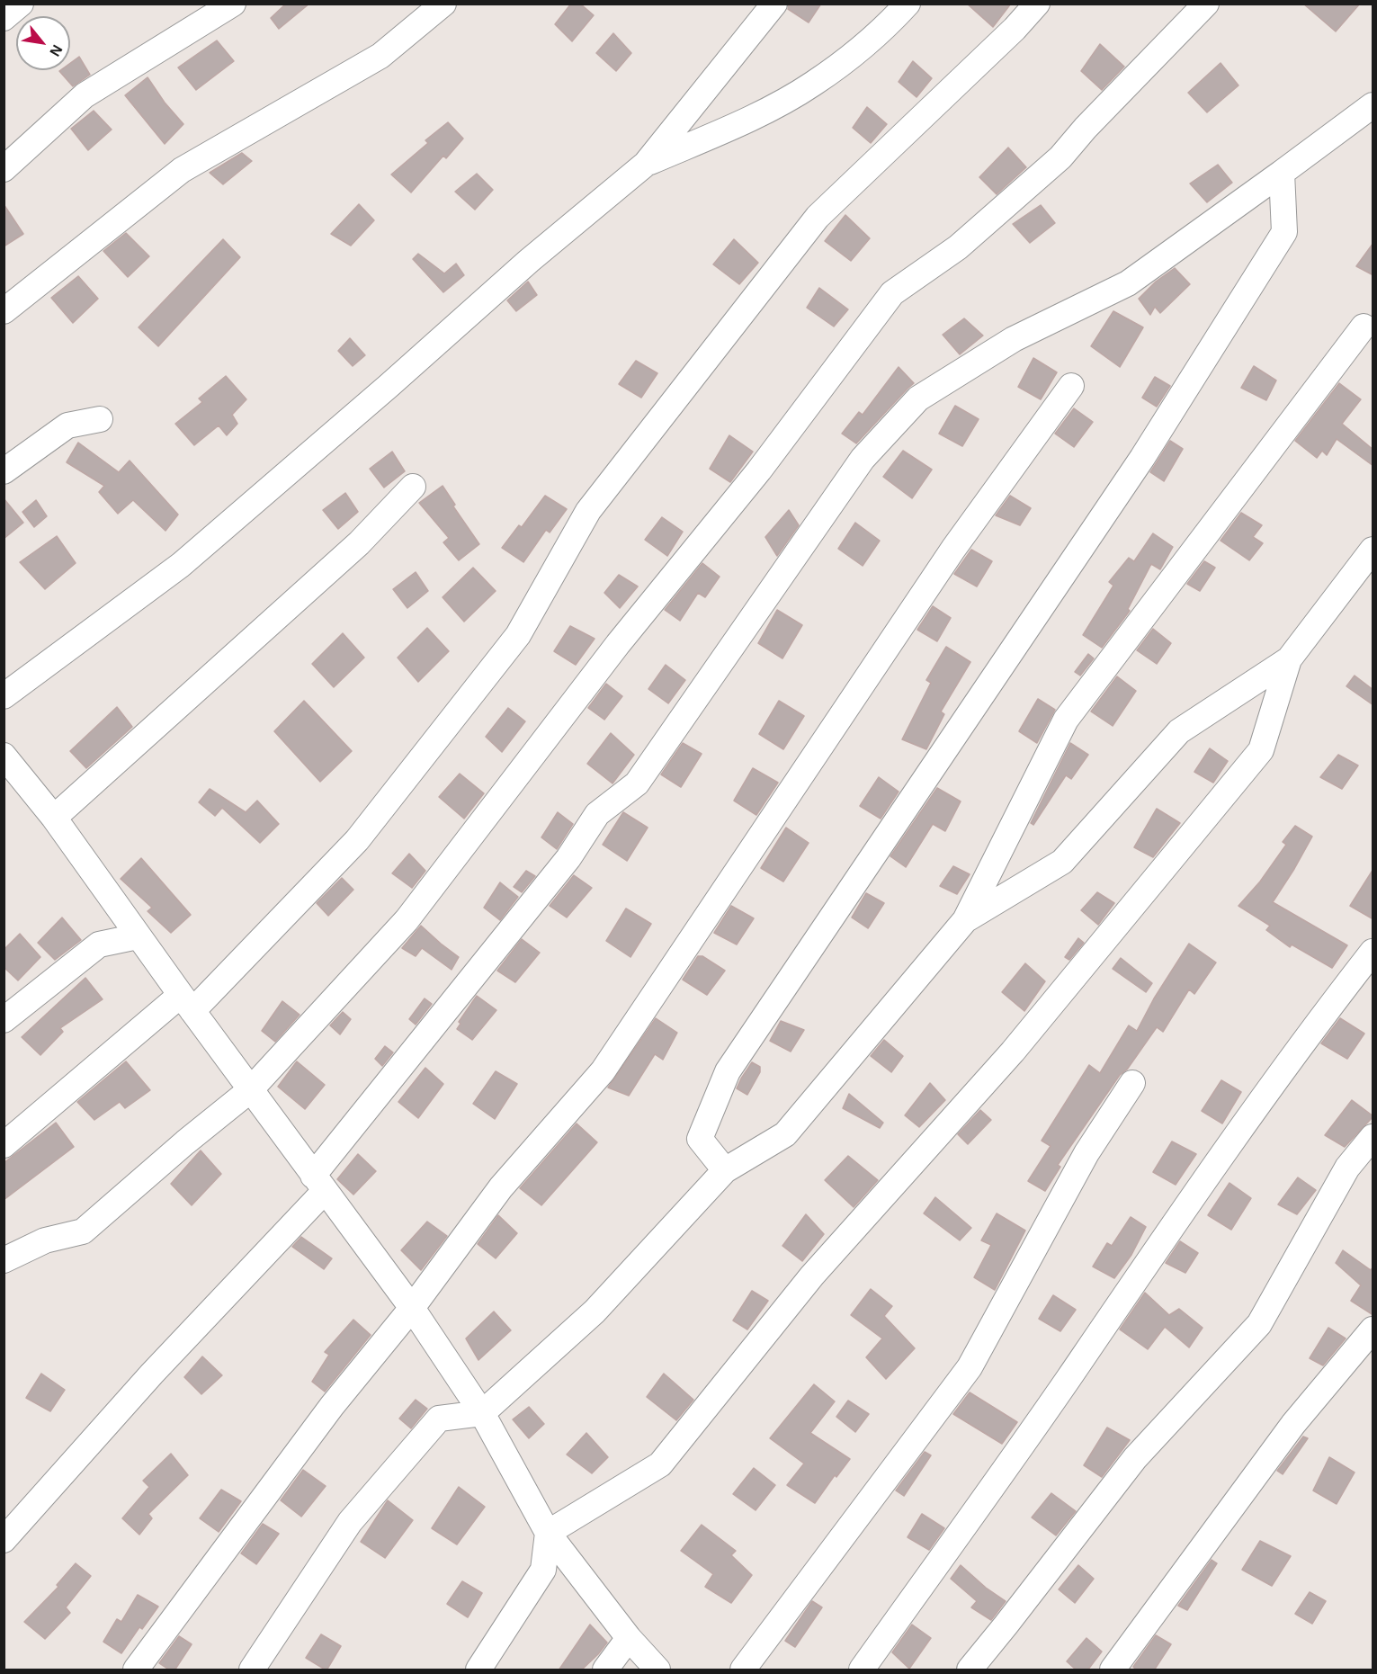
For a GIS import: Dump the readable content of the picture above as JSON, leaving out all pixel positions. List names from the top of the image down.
{
  "north": "bottom right"
}
